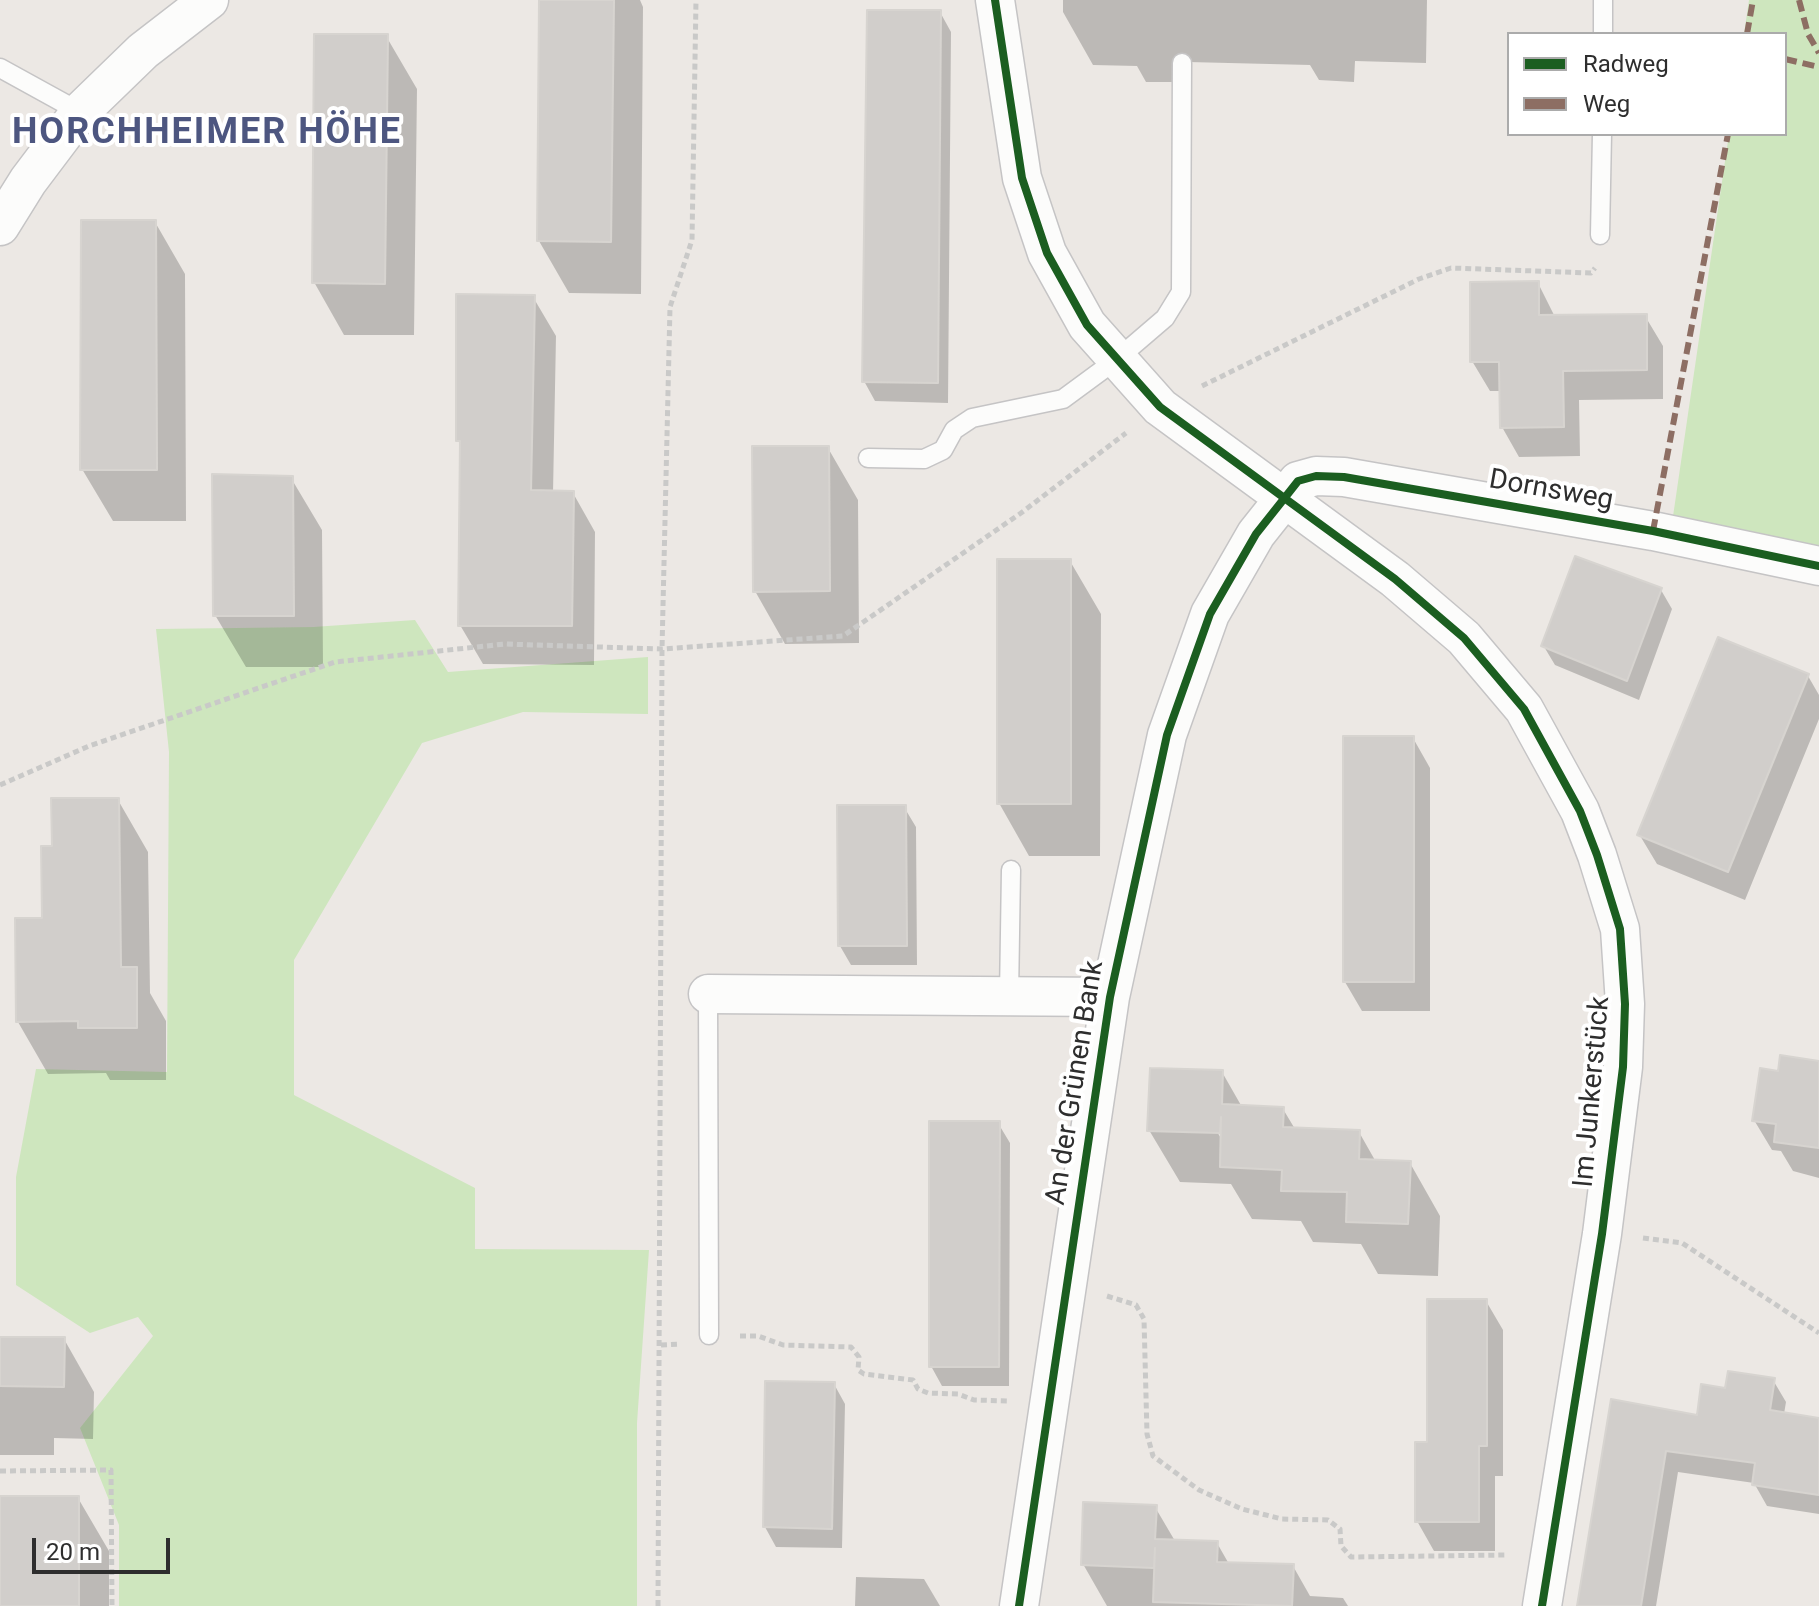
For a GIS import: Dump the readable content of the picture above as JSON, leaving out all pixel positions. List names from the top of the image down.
{
  "streets": {
    "street": ["Dornsweg", "An der Grünen Bank", "Im Junkerstück"]
  },
  "crossings": [
    ["Dornsweg", "An der Grünen Bank"],
    ["Dornsweg", "Im Junkerstück"],
    ["An der Grünen Bank", "Im Junkerstück"]
  ],
  "districts": ["HORCHHEIMER HÖHE"],
  "legend": ["Radweg", "Weg"],
  "scale_bar": "20 m"
}
